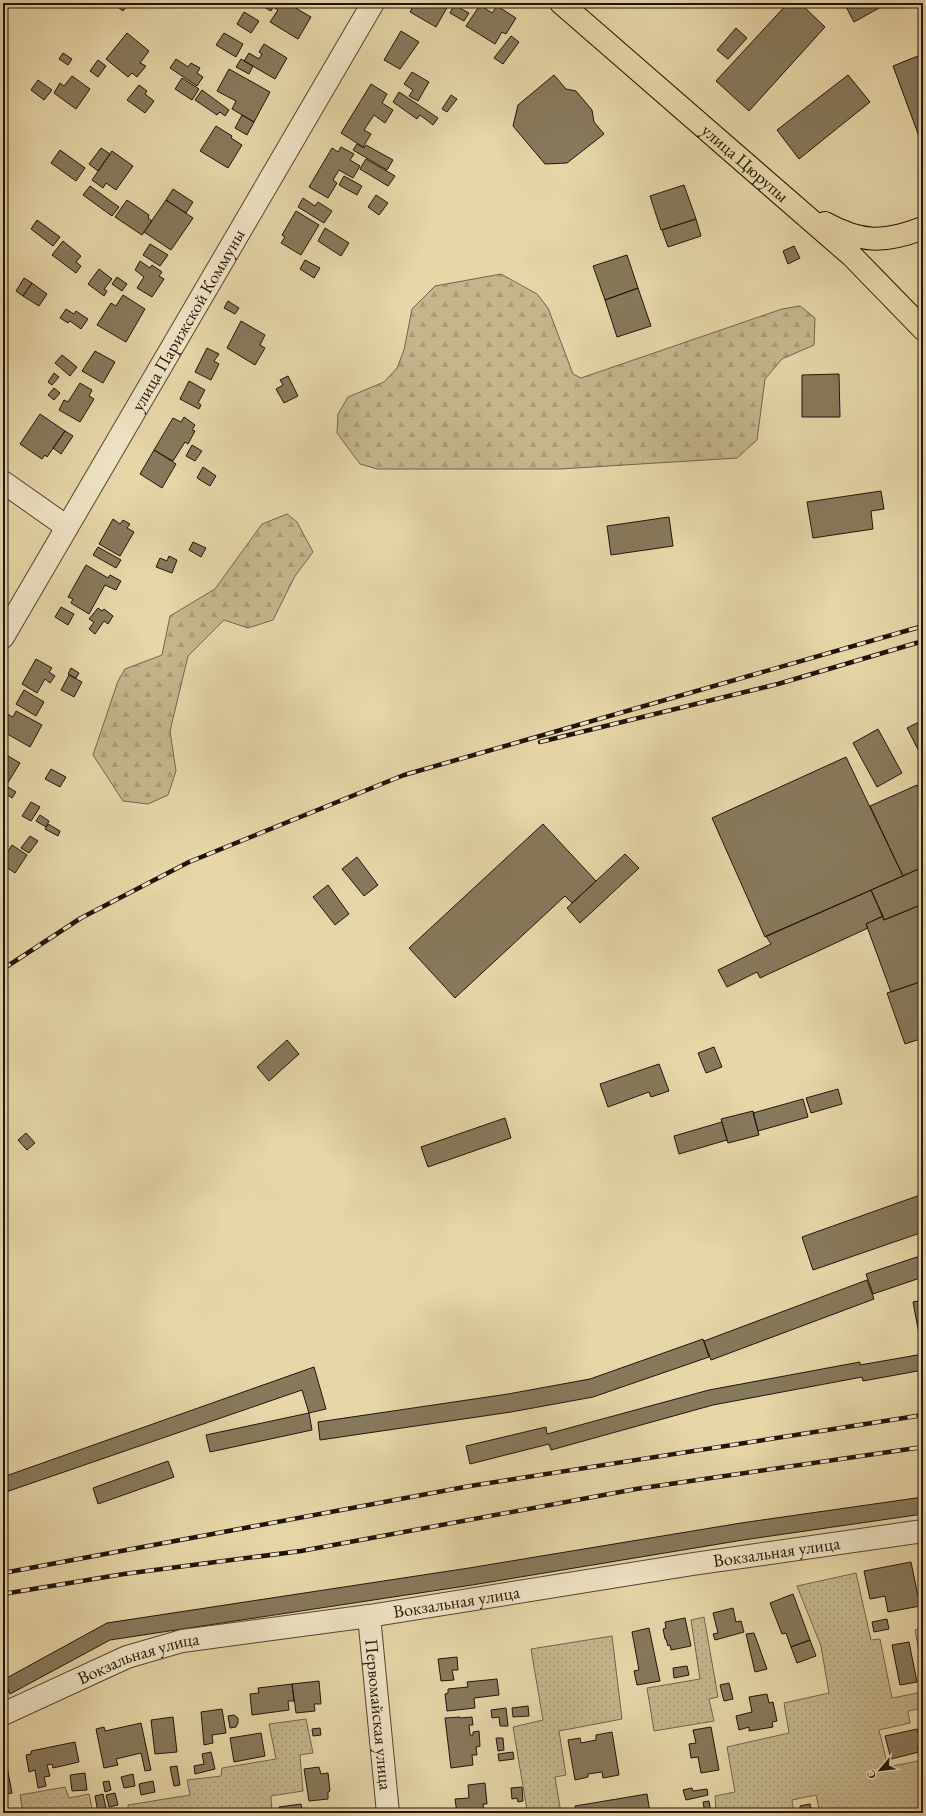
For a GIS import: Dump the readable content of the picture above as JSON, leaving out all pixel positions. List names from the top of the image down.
{
  "streets": {
    "main road": ["улица Цюрупы"],
    "street": ["улица Парижской Коммуны", "Вокзальная улица", "Первомайская улица"]
  },
  "crossings": [
    ["Вокзальная улица", "Первомайская улица"]
  ],
  "north": "bottom left"
}
